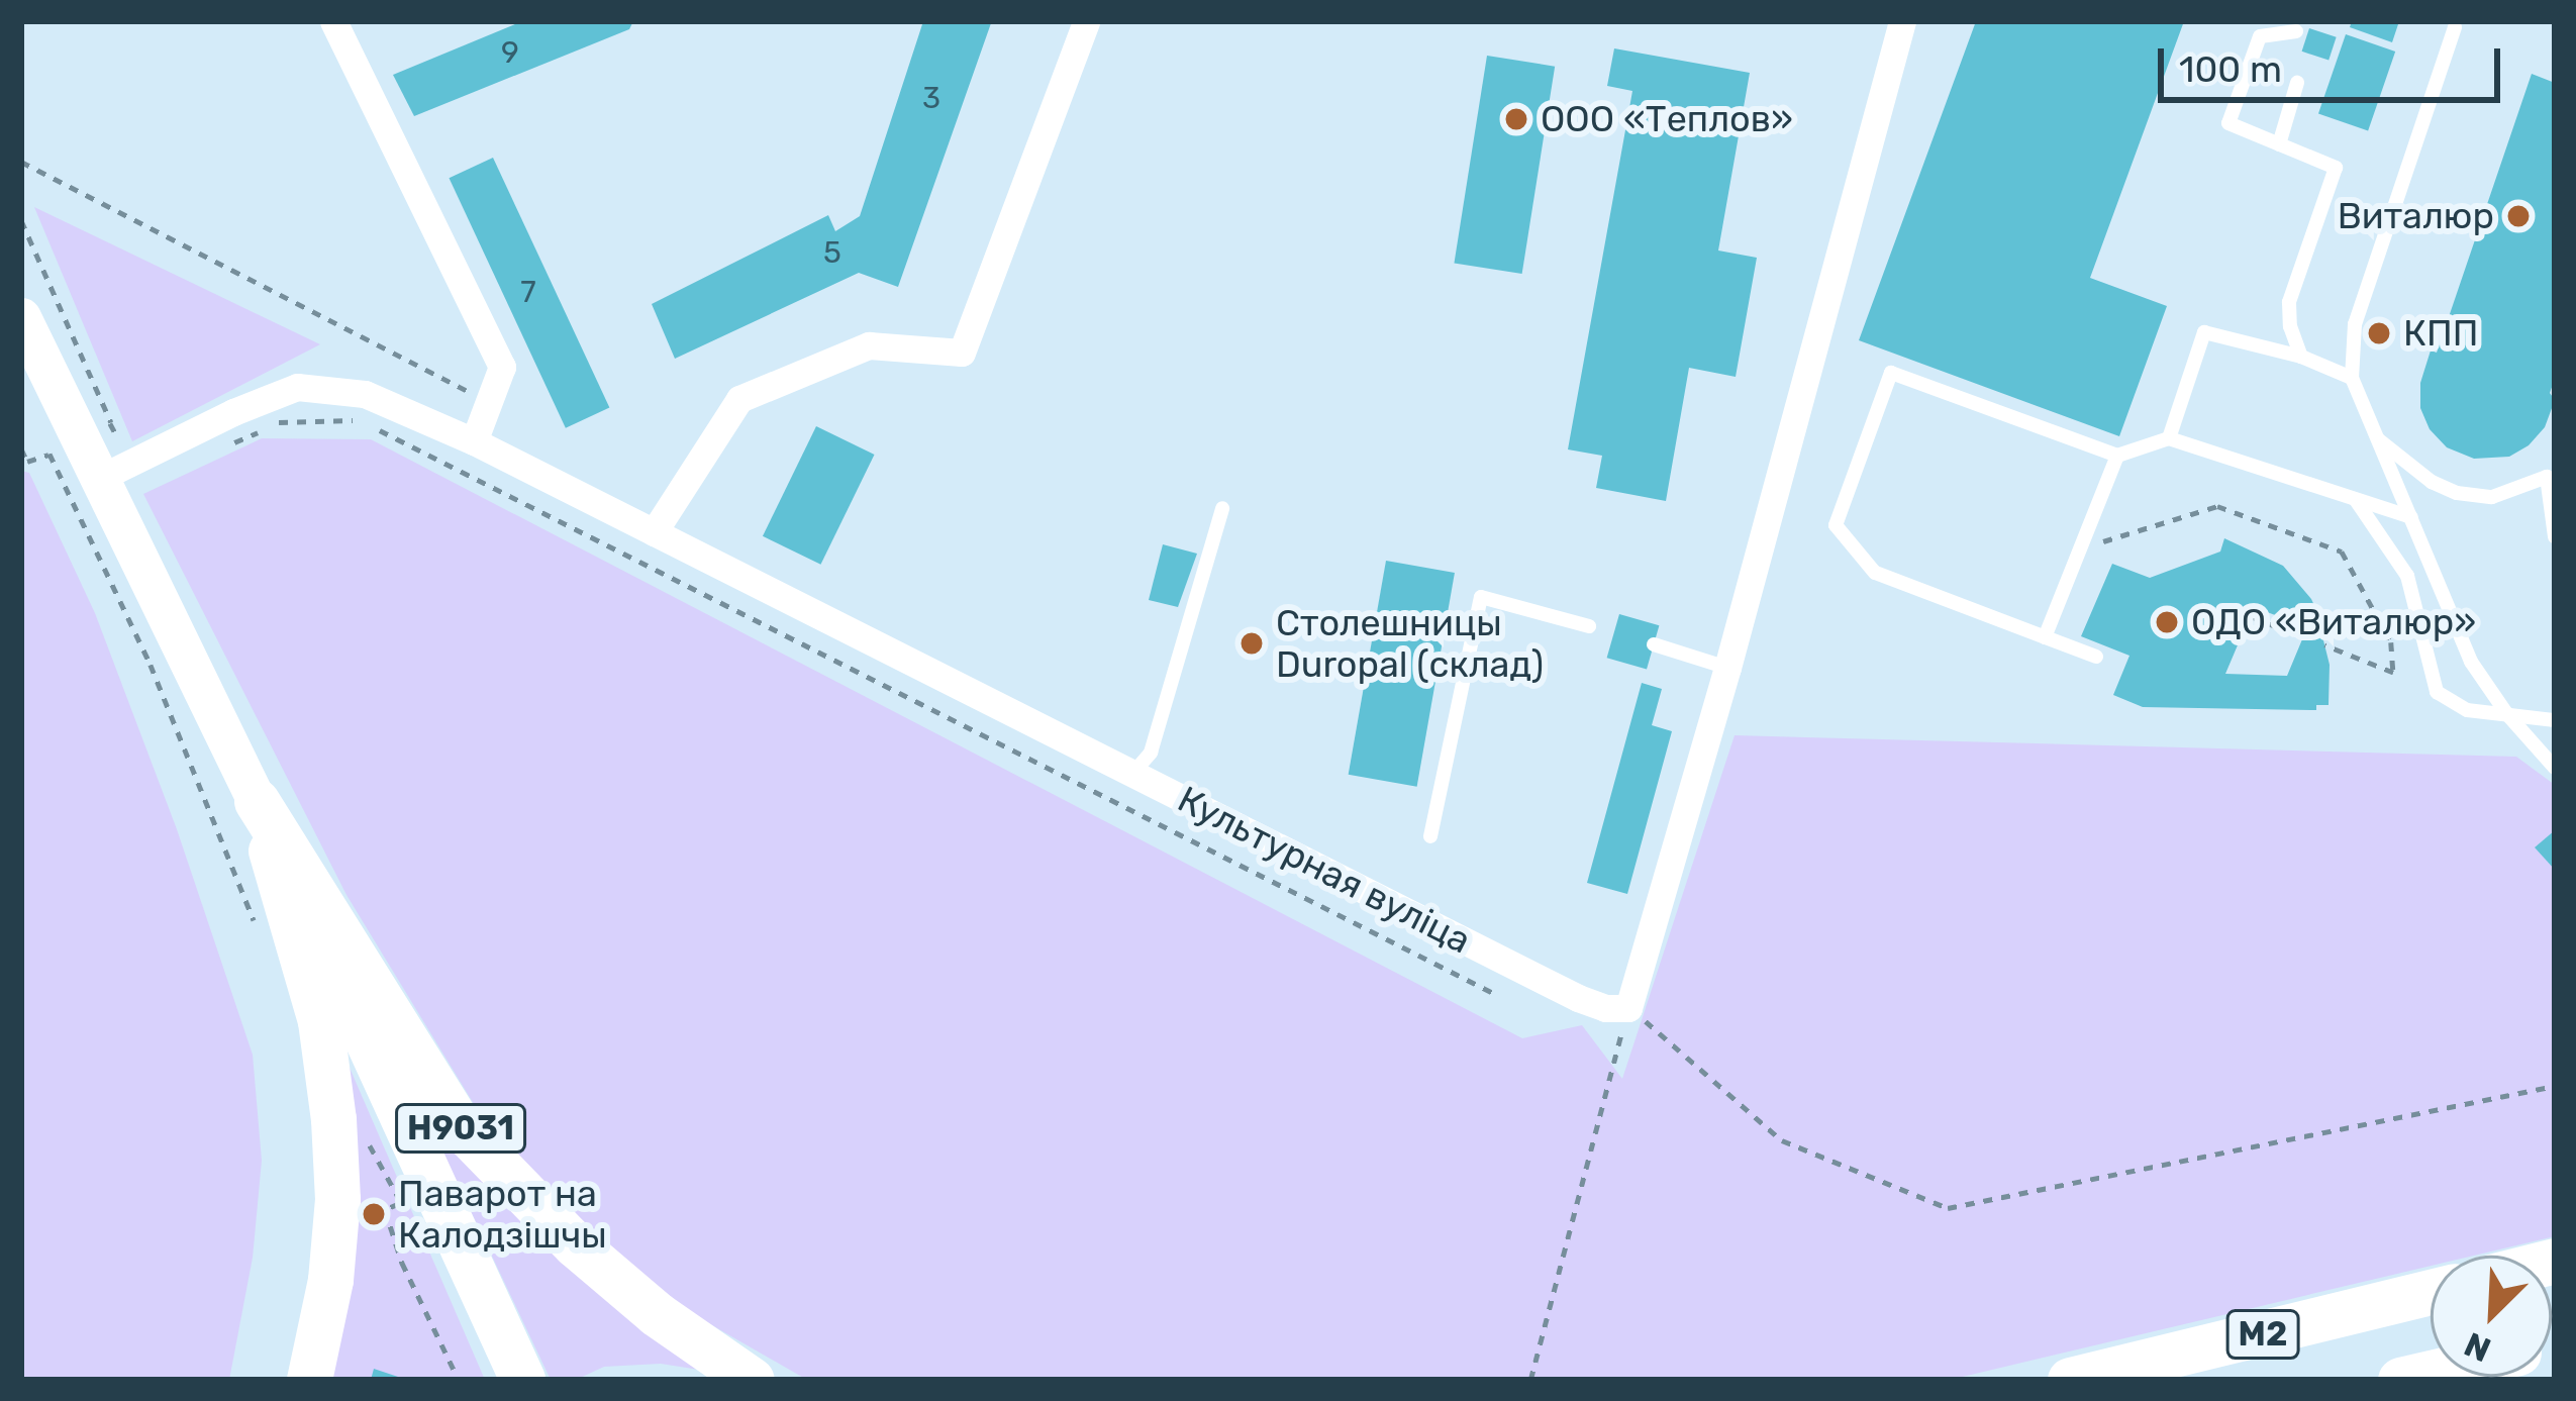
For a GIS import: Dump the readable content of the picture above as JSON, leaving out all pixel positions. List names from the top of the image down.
{
  "streets": {
    "highway": ["Н9031", "М2"],
    "street": ["Культурная вуліца"]
  },
  "crossings": [
    ["Культурная вуліца", "Н9031"]
  ],
  "places": [
    "ООО «Теплов»",
    "Виталюр",
    "КПП",
    "ОДО «Виталюр»",
    "Столешницы Duropal (склад)",
    "Паварот на Калодзішчы"
  ],
  "house_numbers": [
    "9",
    "3",
    "5",
    "7"
  ],
  "scale_bar": "100 m",
  "north": "bottom left"
}
